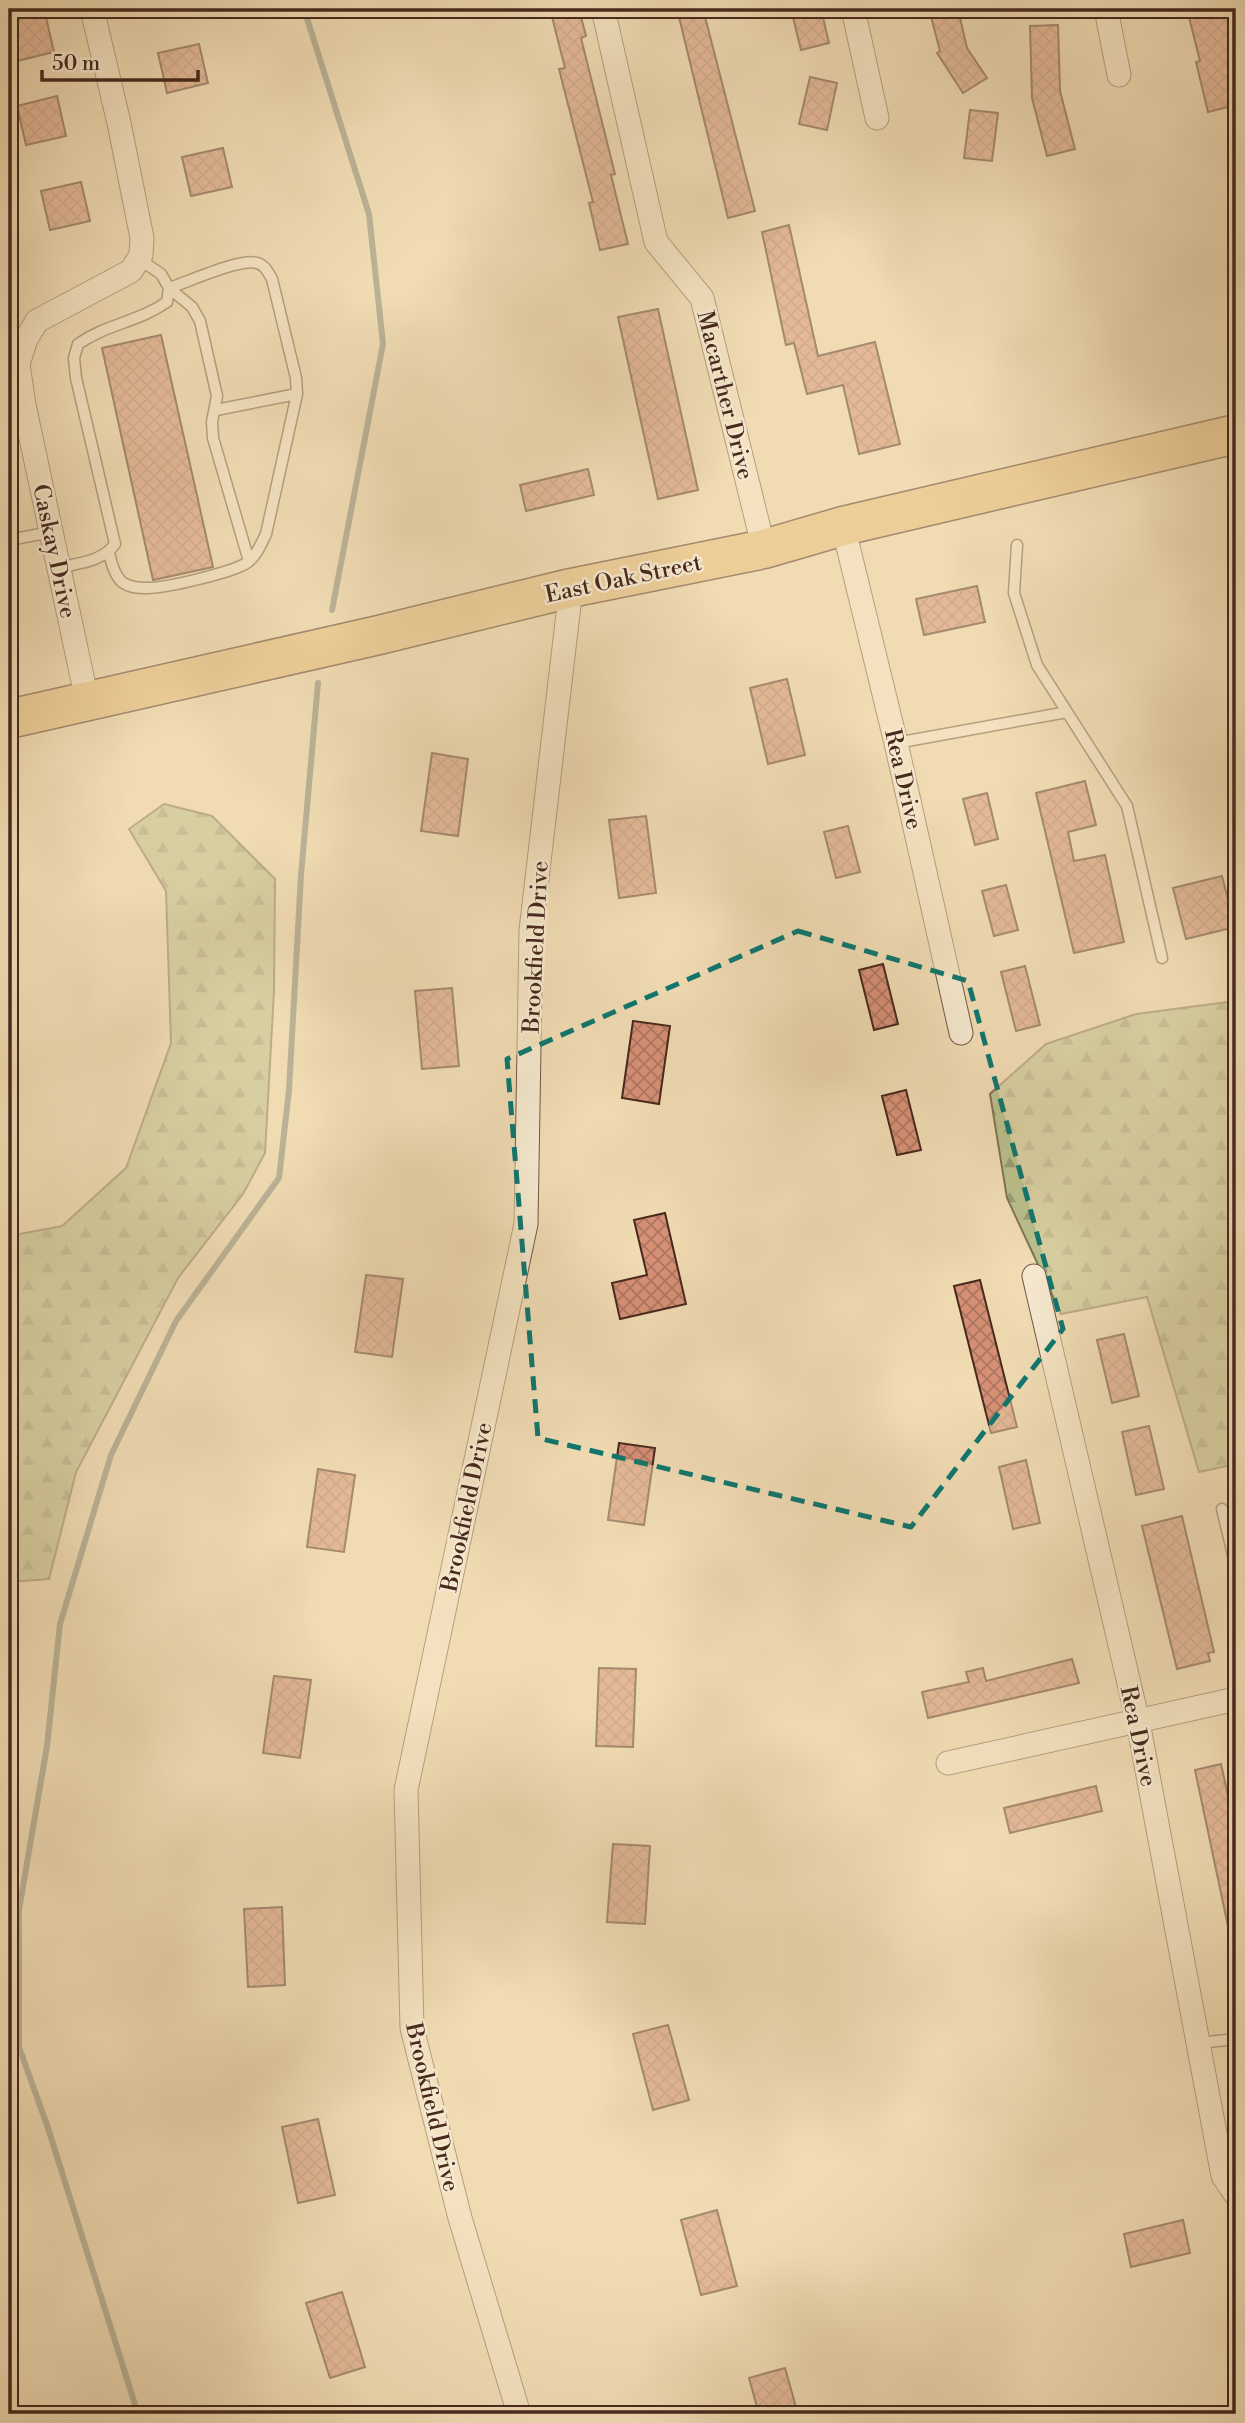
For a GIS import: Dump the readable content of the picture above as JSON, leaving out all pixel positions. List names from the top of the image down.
{
  "streets": {
    "highway": ["East Oak Street"],
    "street": [
      "Macarther Drive",
      "Caskay Drive",
      "Rea Drive",
      "Brookfield Drive"
    ]
  },
  "crossings": [
    ["Macarther Drive", "East Oak Street"],
    ["Caskay Drive", "East Oak Street"],
    ["East Oak Street", "Rea Drive"],
    ["East Oak Street", "Brookfield Drive"]
  ],
  "scale_bar": "50 m"
}
